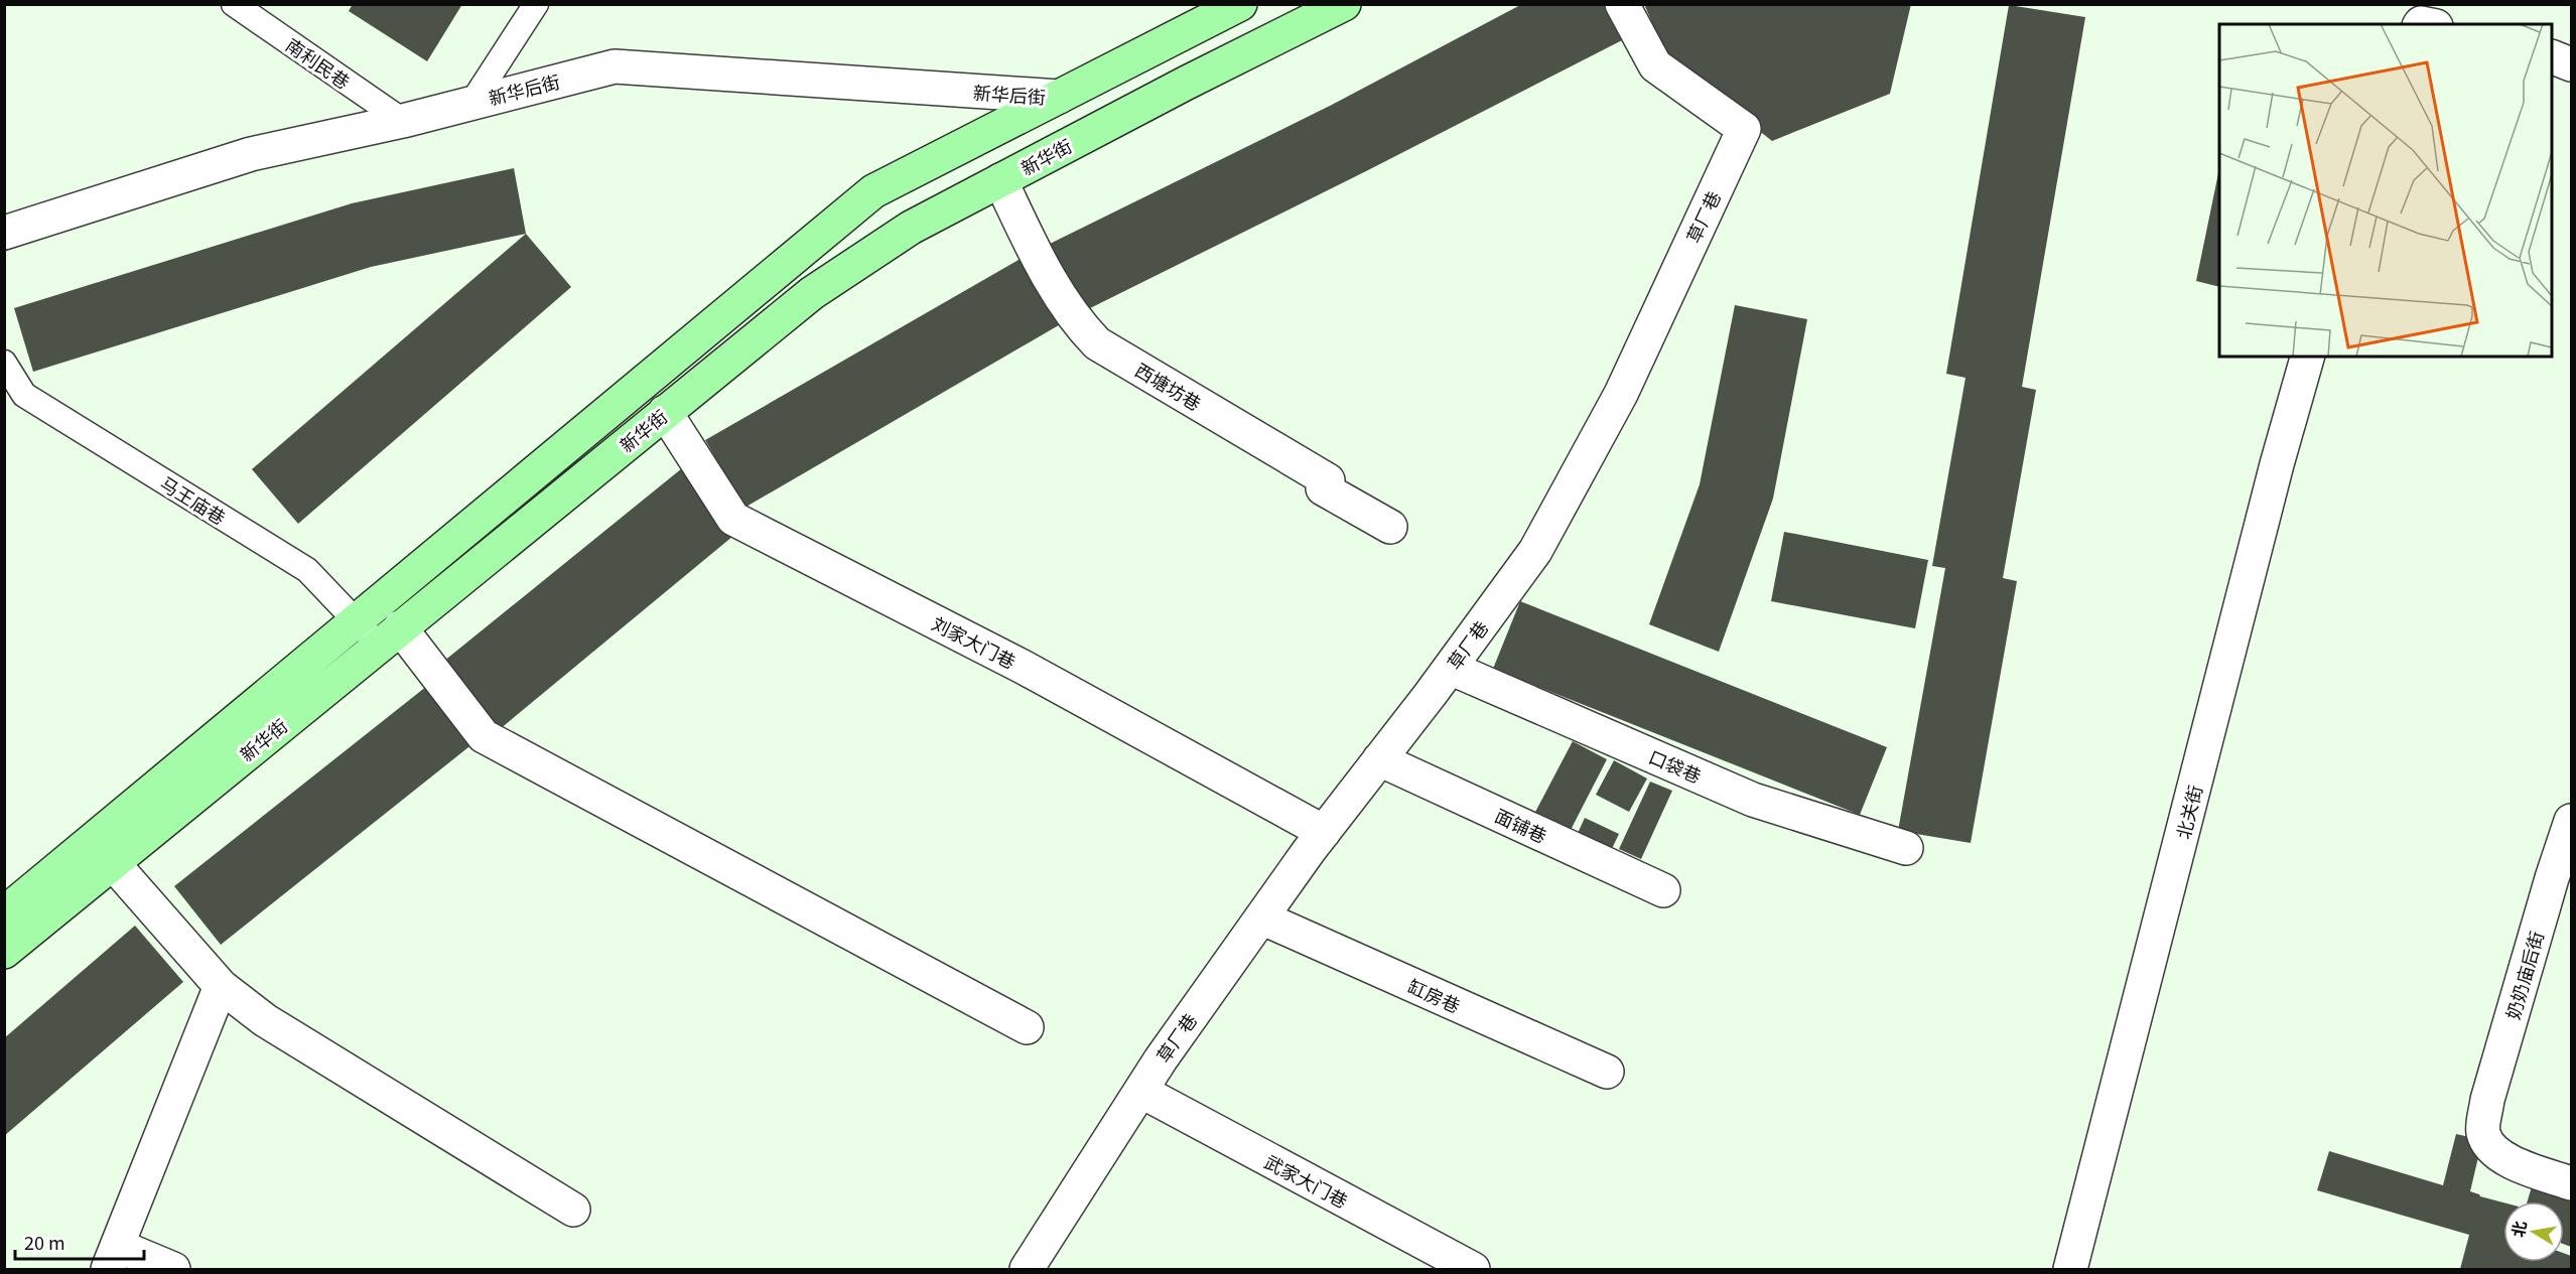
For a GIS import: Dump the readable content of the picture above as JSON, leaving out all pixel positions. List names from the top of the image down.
{
  "streets": {
    "main road": ["新华街"],
    "street": [
      "新华后街",
      "草厂巷",
      "西塘坊巷",
      "刘家大门巷",
      "口袋巷",
      "北关街",
      "面铺巷",
      "奶奶庙后街",
      "缸房巷",
      "武家大门巷"
    ],
    "lane": ["南利民巷", "马王庙巷"]
  },
  "crossings": [
    ["南利民巷", "新华后街"],
    ["新华后街", "新华街"],
    ["新华街", "西塘坊巷"],
    ["新华街", "马王庙巷"],
    ["新华街", "刘家大门巷"],
    ["草厂巷", "刘家大门巷"],
    ["草厂巷", "口袋巷"],
    ["草厂巷", "面铺巷"],
    ["草厂巷", "缸房巷"],
    ["草厂巷", "武家大门巷"]
  ],
  "scale_bar": "20 m",
  "north": "left"
}
